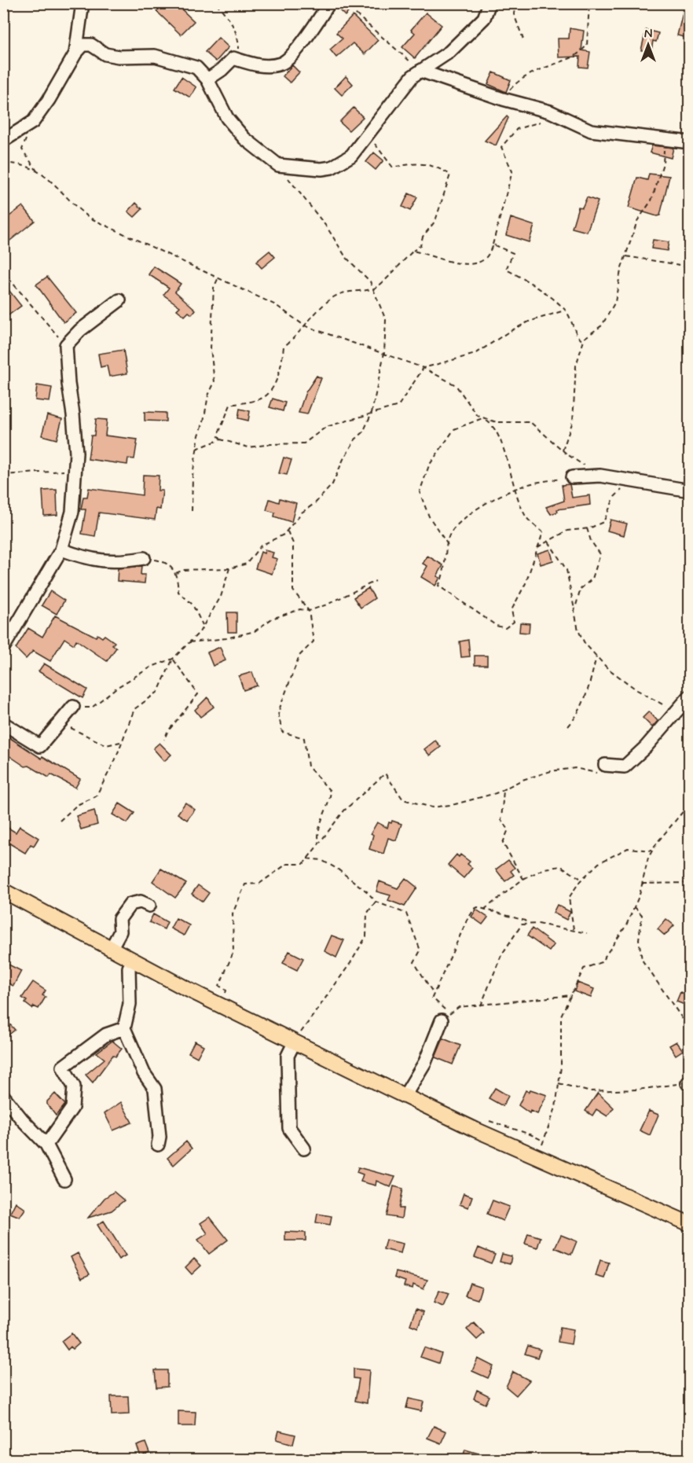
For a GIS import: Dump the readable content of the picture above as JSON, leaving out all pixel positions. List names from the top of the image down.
{
  "north": "top"
}
